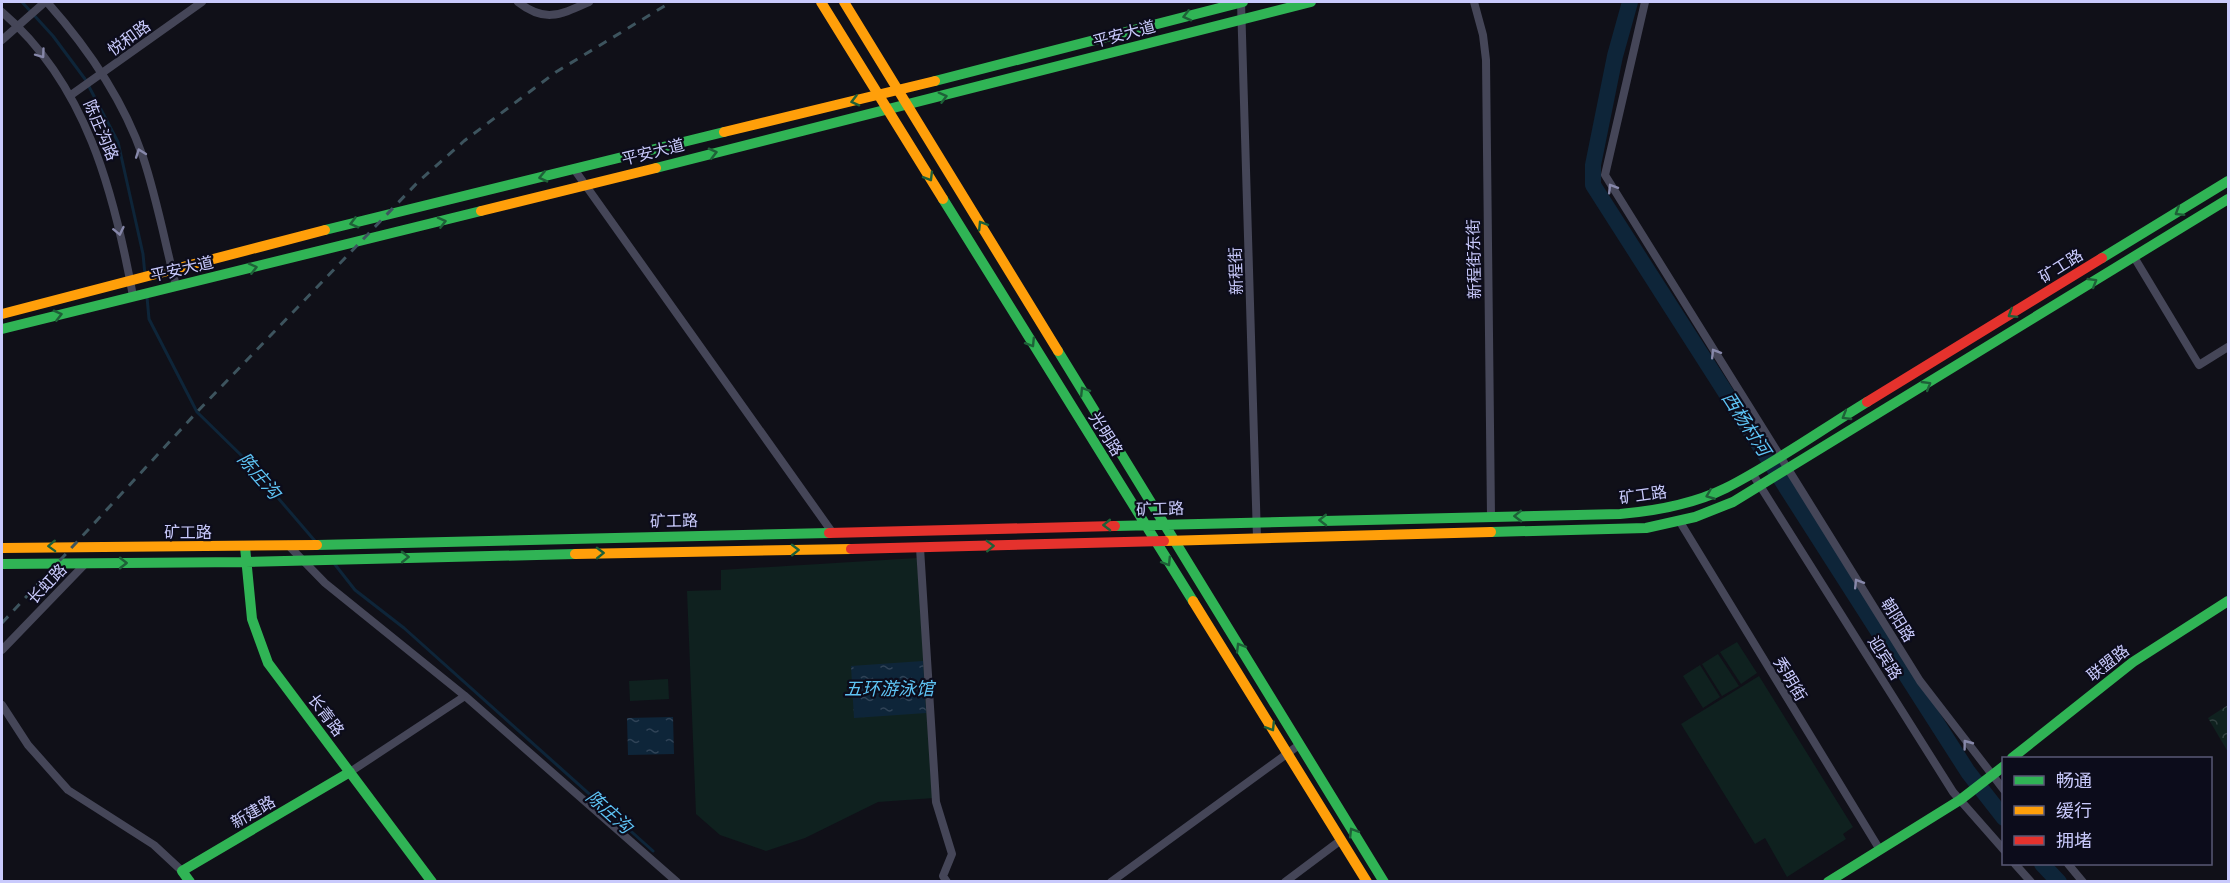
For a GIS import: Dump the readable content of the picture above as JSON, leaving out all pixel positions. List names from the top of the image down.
{
  "streets": {
    "main road": [
      "平安大道",
      "矿工路",
      "光明路",
      "联盟路",
      "长青路",
      "新建路"
    ],
    "street": [
      "悦和路",
      "陈庄沟路",
      "新程街东街",
      "新程街",
      "长虹路",
      "朝阳路",
      "迎宾路",
      "秀明街"
    ]
  },
  "crossings": [
    ["平安大道", "陈庄沟路"],
    ["平安大道", "新程街"],
    ["平安大道", "光明路"],
    ["悦和路", "陈庄沟路"],
    ["新程街东街", "矿工路"],
    ["矿工路", "新程街"],
    ["矿工路", "光明路"],
    ["矿工路", "长虹路"],
    ["矿工路", "朝阳路"],
    ["矿工路", "迎宾路"],
    ["矿工路", "秀明街"],
    ["矿工路", "长青路"],
    ["长青路", "新建路"]
  ],
  "one_way": ["朝阳路"],
  "water": ["西杨村河", "陈庄沟", "五环游泳馆"],
  "legend": ["畅通", "缓行", "拥堵"]
}
